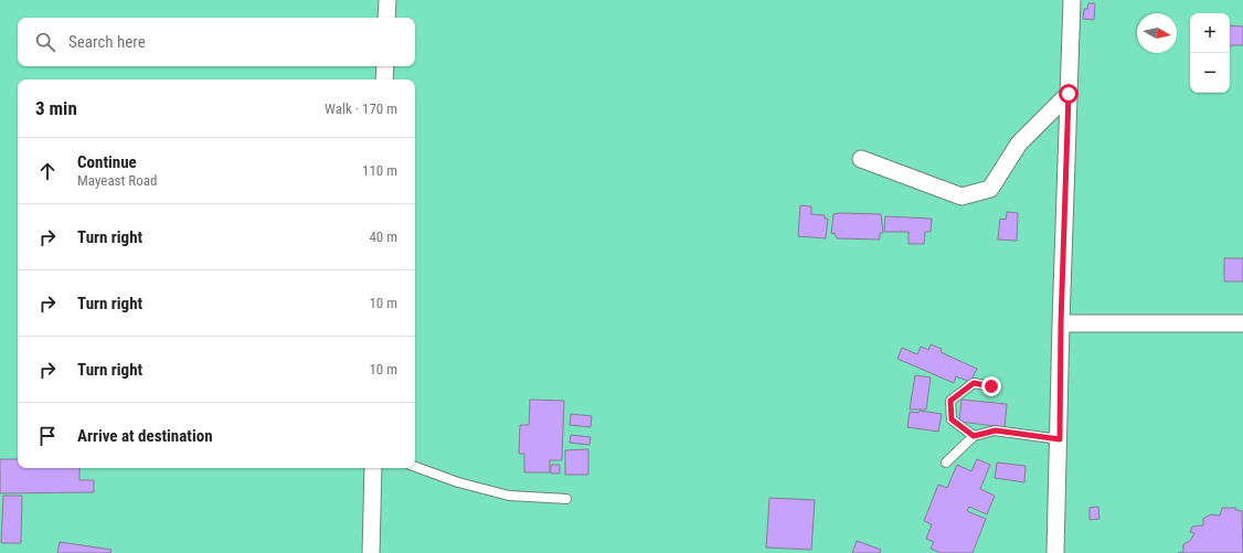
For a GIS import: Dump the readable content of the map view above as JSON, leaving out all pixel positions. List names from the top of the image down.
{
  "north": "right",
  "page": {
    "map_buttons": ["+", "−"],
    "search": "Search here",
    "heading": ["3 min", "Walk · 170 m"],
    "list": [
      ["Continue", "Mayeast Road", "110 m"],
      ["Turn right", "40 m"],
      ["Turn right", "10 m"],
      ["Turn right", "10 m"],
      "Arrive at destination"
    ]
  }
}
